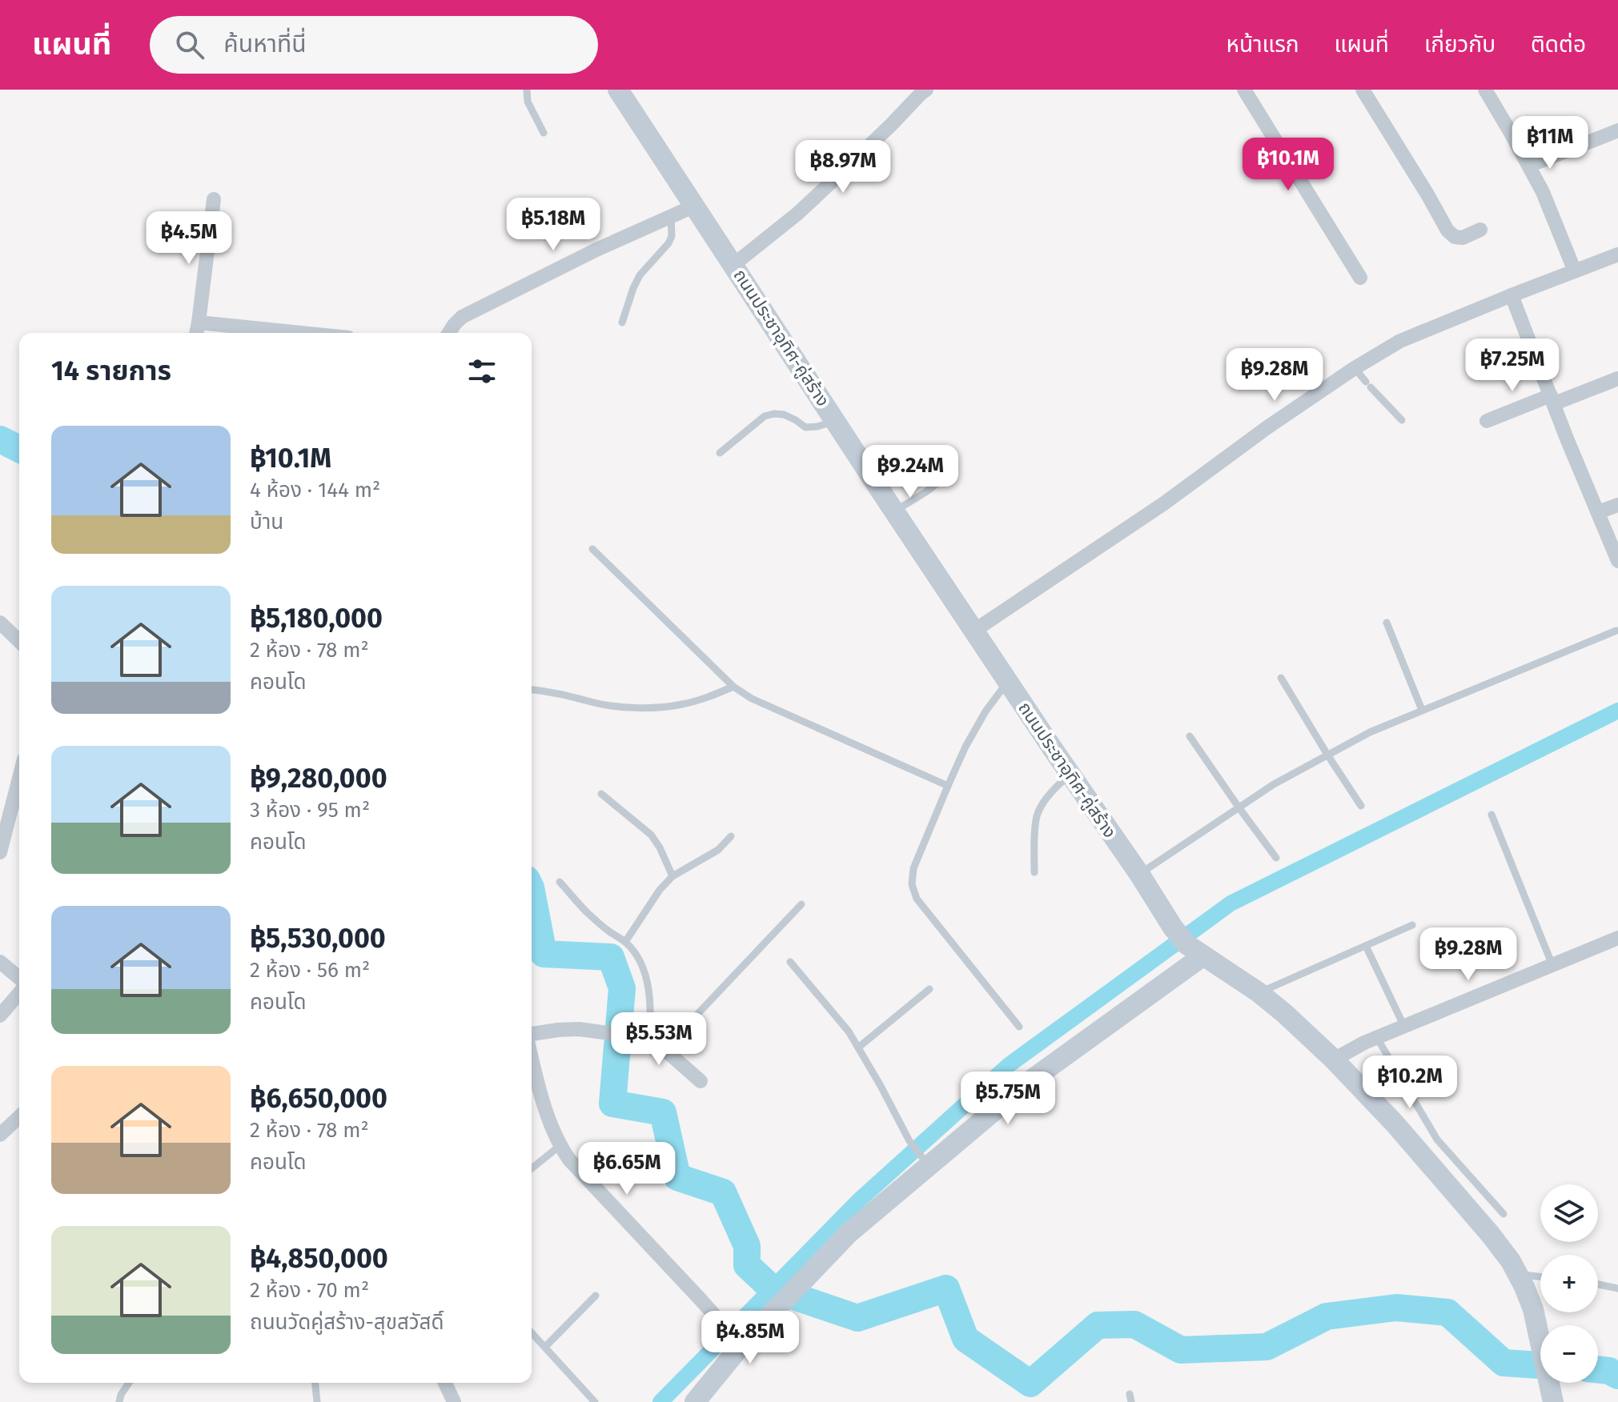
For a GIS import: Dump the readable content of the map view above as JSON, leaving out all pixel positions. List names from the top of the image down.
{
  "streets": {
    "main road": ["ถนนประชาอุทิศ-คู่สร้าง"]
  },
  "page": {
    "header": "แผนที่",
    "search": "ค้นหาที่นี่",
    "nav": [
      "หน้าแรก",
      "แผนที่",
      "เกี่ยวกับ",
      "ติดต่อ"
    ],
    "price": [
      "฿11M",
      "฿10.1M",
      "฿8.97M",
      "฿5.18M",
      "฿4.5M",
      "฿7.25M",
      "฿9.28M",
      "฿9.24M",
      "฿9.28M",
      "฿5.53M",
      "฿10.2M",
      "฿5.75M",
      "฿6.65M",
      "฿4.85M"
    ],
    "heading": "14 รายการ",
    "list": [
      {
        "name": "฿10.1M",
        "note": "4 ห้อง · 144 m² · บ้าน"
      },
      {
        "name": "฿5,180,000",
        "note": "2 ห้อง · 78 m² · คอนโด"
      },
      {
        "name": "฿9,280,000",
        "note": "3 ห้อง · 95 m² · คอนโด"
      },
      {
        "name": "฿5,530,000",
        "note": "2 ห้อง · 56 m² · คอนโด"
      },
      {
        "name": "฿6,650,000",
        "note": "2 ห้อง · 78 m² · คอนโด"
      },
      {
        "name": "฿4,850,000",
        "note": "2 ห้อง · 70 m² · ถนนวัดคู่สร้าง-สุขสวัสดิ์"
      }
    ],
    "map_buttons": ["+", "−"]
  }
}
